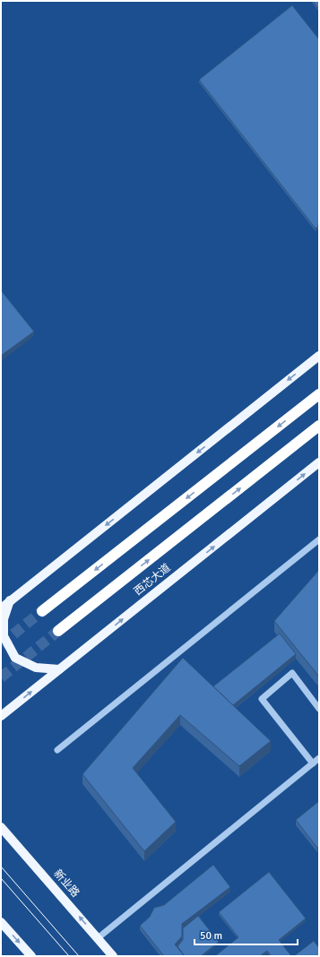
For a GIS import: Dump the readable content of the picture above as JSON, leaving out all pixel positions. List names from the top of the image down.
{
  "streets": {
    "highway": ["西芯大道"],
    "main road": ["新业路"]
  },
  "scale_bar": "50 m"
}
